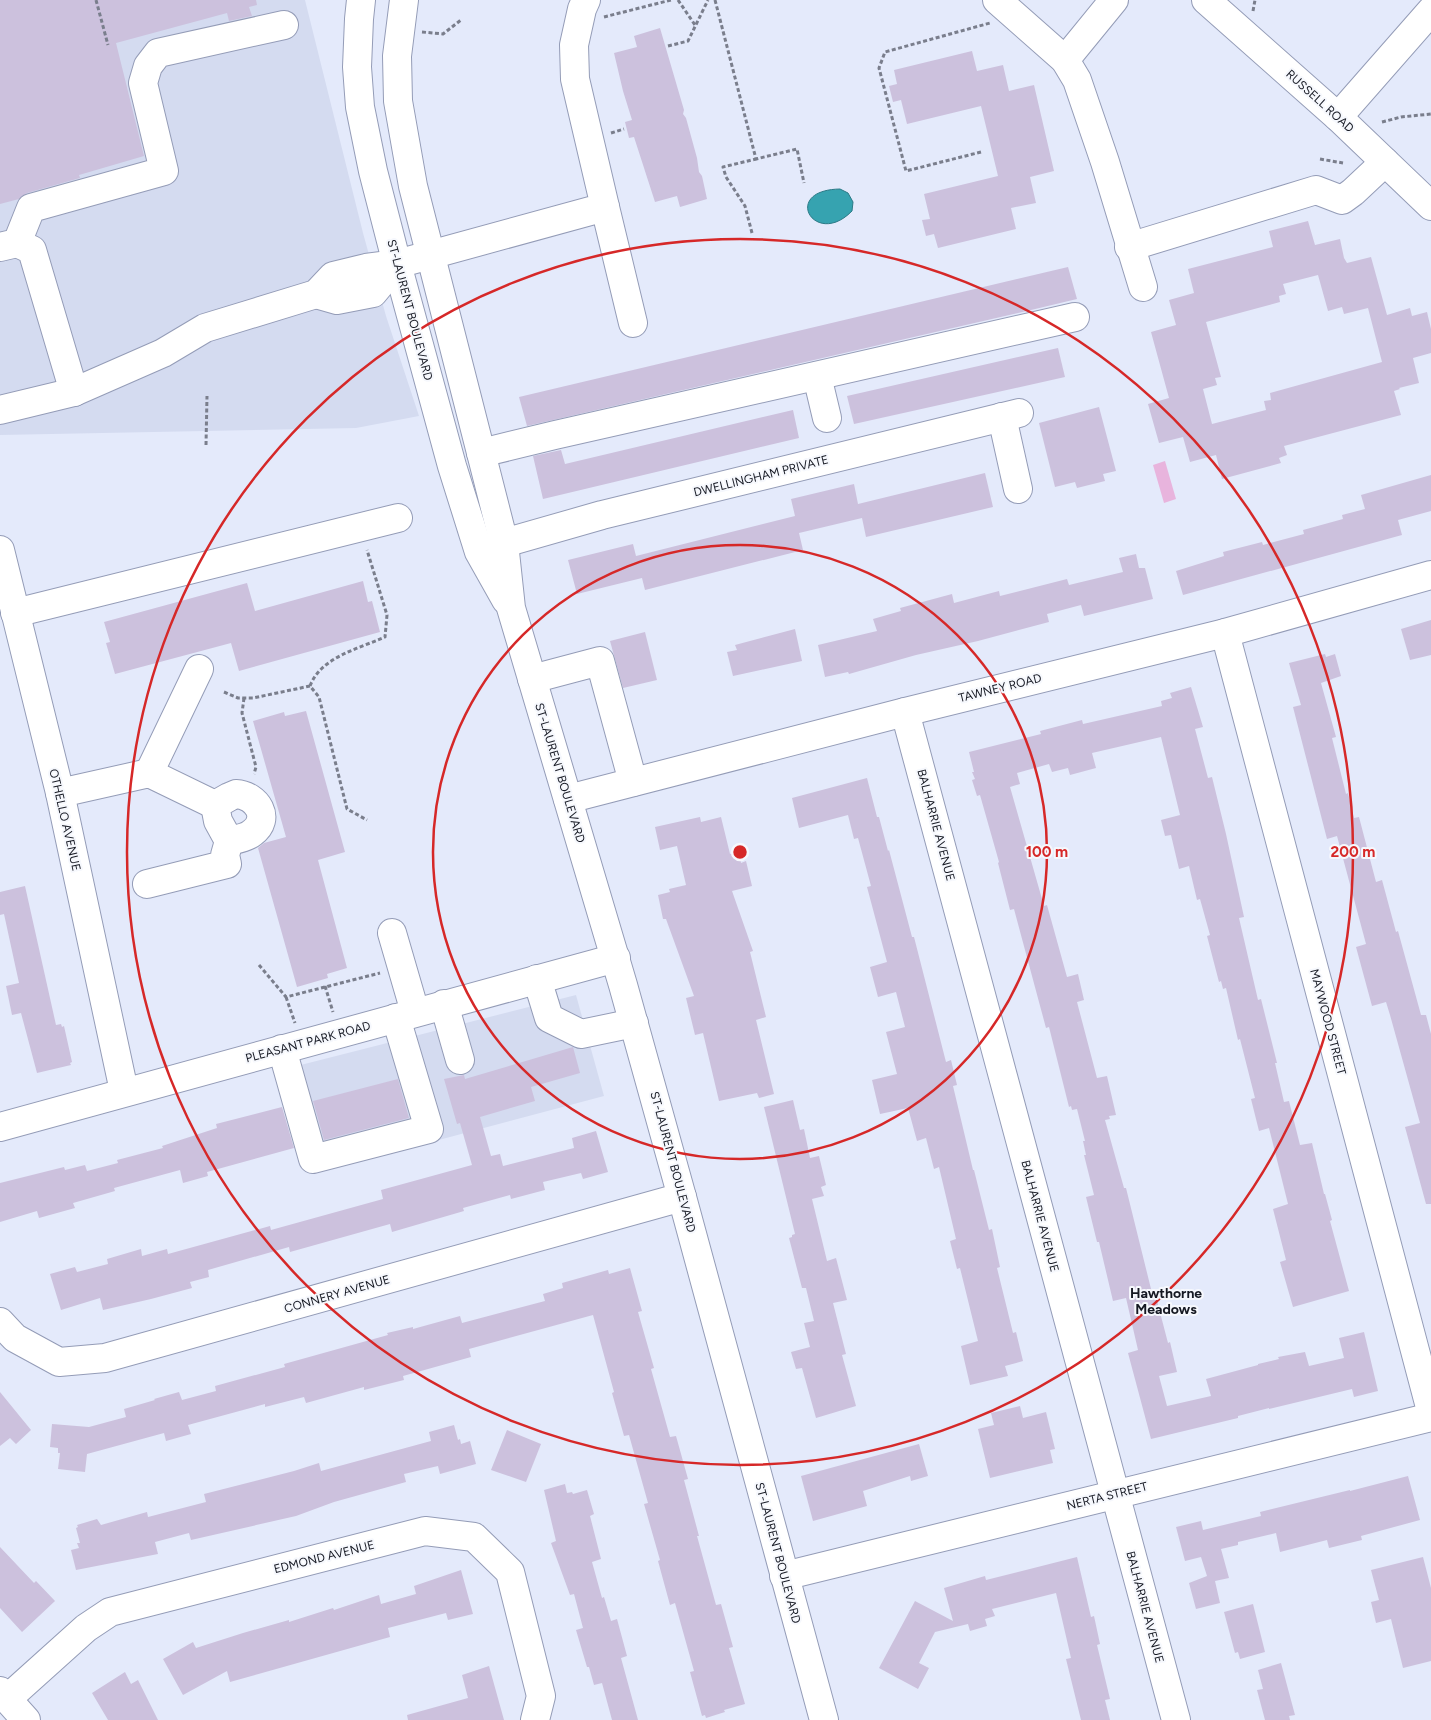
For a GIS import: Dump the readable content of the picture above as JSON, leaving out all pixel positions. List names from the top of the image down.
{
  "streets": {
    "street": [
      "RUSSELL ROAD",
      "ST-LAURENT BOULEVARD",
      "DWELLINGHAM PRIVATE",
      "TAWNEY ROAD",
      "OTHELLO AVENUE",
      "BALHARRIE AVENUE",
      "MAYWOOD STREET",
      "PLEASANT PARK ROAD",
      "CONNERY AVENUE",
      "NERTA STREET",
      "EDMOND AVENUE"
    ]
  },
  "crossings": [
    ["ST-LAURENT BOULEVARD", "DWELLINGHAM PRIVATE"],
    ["ST-LAURENT BOULEVARD", "TAWNEY ROAD"],
    ["ST-LAURENT BOULEVARD", "PLEASANT PARK ROAD"],
    ["ST-LAURENT BOULEVARD", "CONNERY AVENUE"],
    ["ST-LAURENT BOULEVARD", "NERTA STREET"],
    ["TAWNEY ROAD", "BALHARRIE AVENUE"],
    ["TAWNEY ROAD", "MAYWOOD STREET"],
    ["OTHELLO AVENUE", "PLEASANT PARK ROAD"],
    ["BALHARRIE AVENUE", "NERTA STREET"]
  ],
  "districts": ["Hawthorne Meadows"],
  "rings": ["100 m", "200 m"]
}
